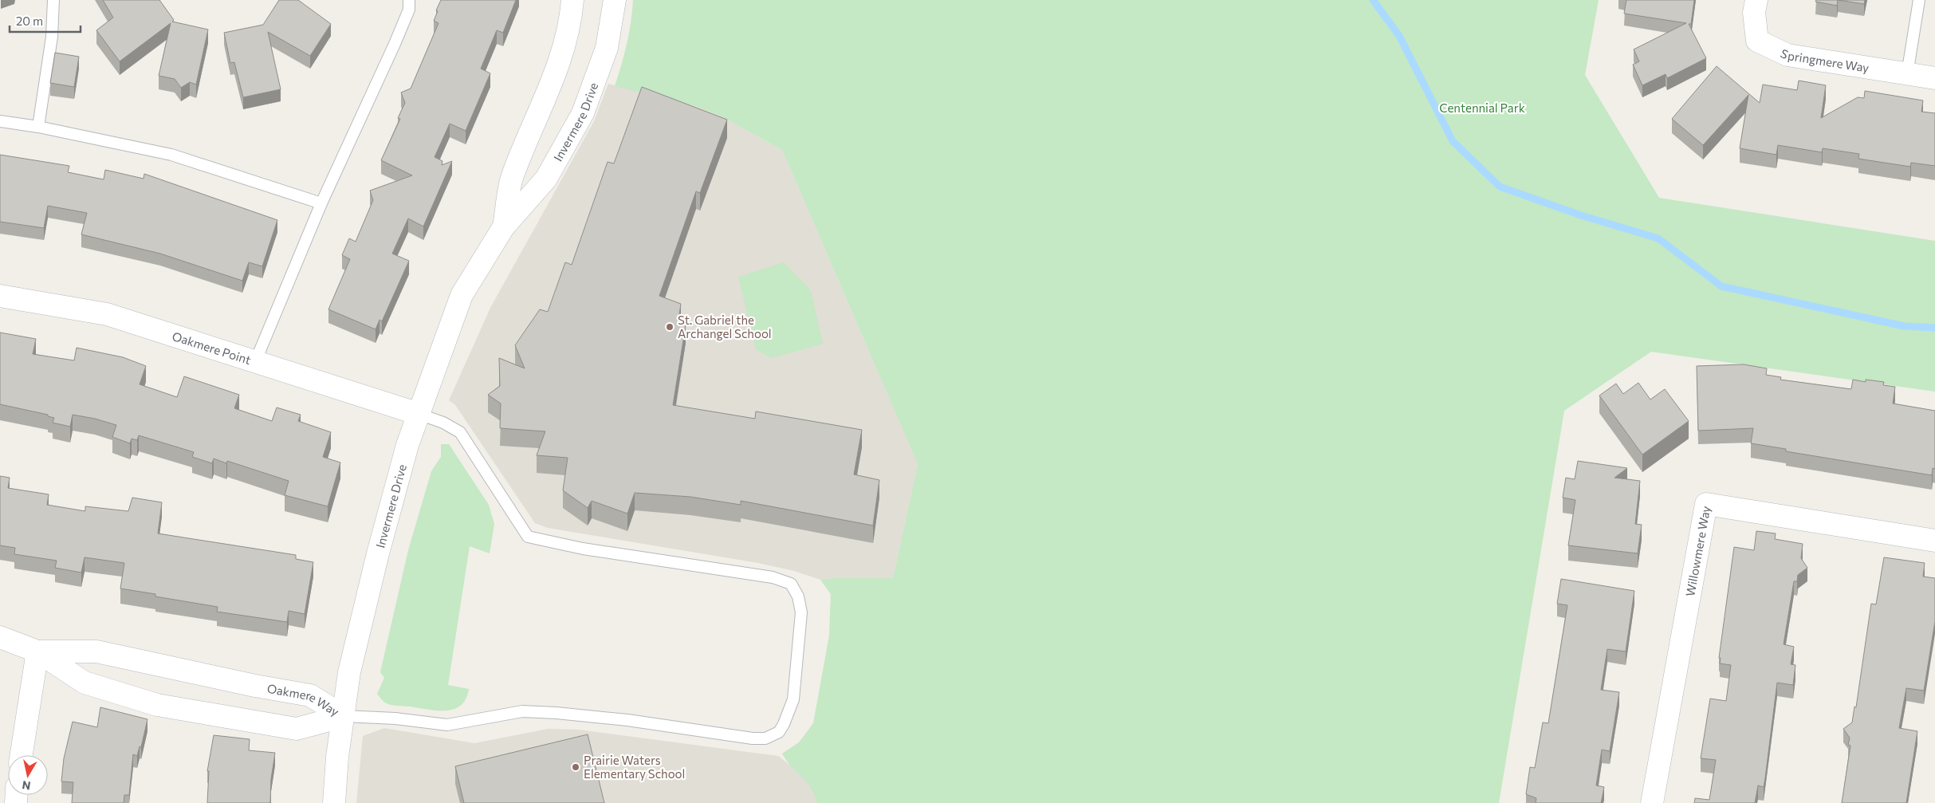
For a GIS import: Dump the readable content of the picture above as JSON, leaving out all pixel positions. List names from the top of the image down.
{
  "streets": {
    "street": [
      "Springmere Way",
      "Invermere Drive",
      "Oakmere Point",
      "Willowmere Way",
      "Oakmere Way"
    ]
  },
  "crossings": [
    ["Invermere Drive", "Oakmere Point"],
    ["Invermere Drive", "Oakmere Way"]
  ],
  "parks": ["Centennial Park"],
  "places": ["St. Gabriel the Archangel School", "Prairie Waters Elementary School"],
  "scale_bar": "20 m",
  "north": "bottom"
}
